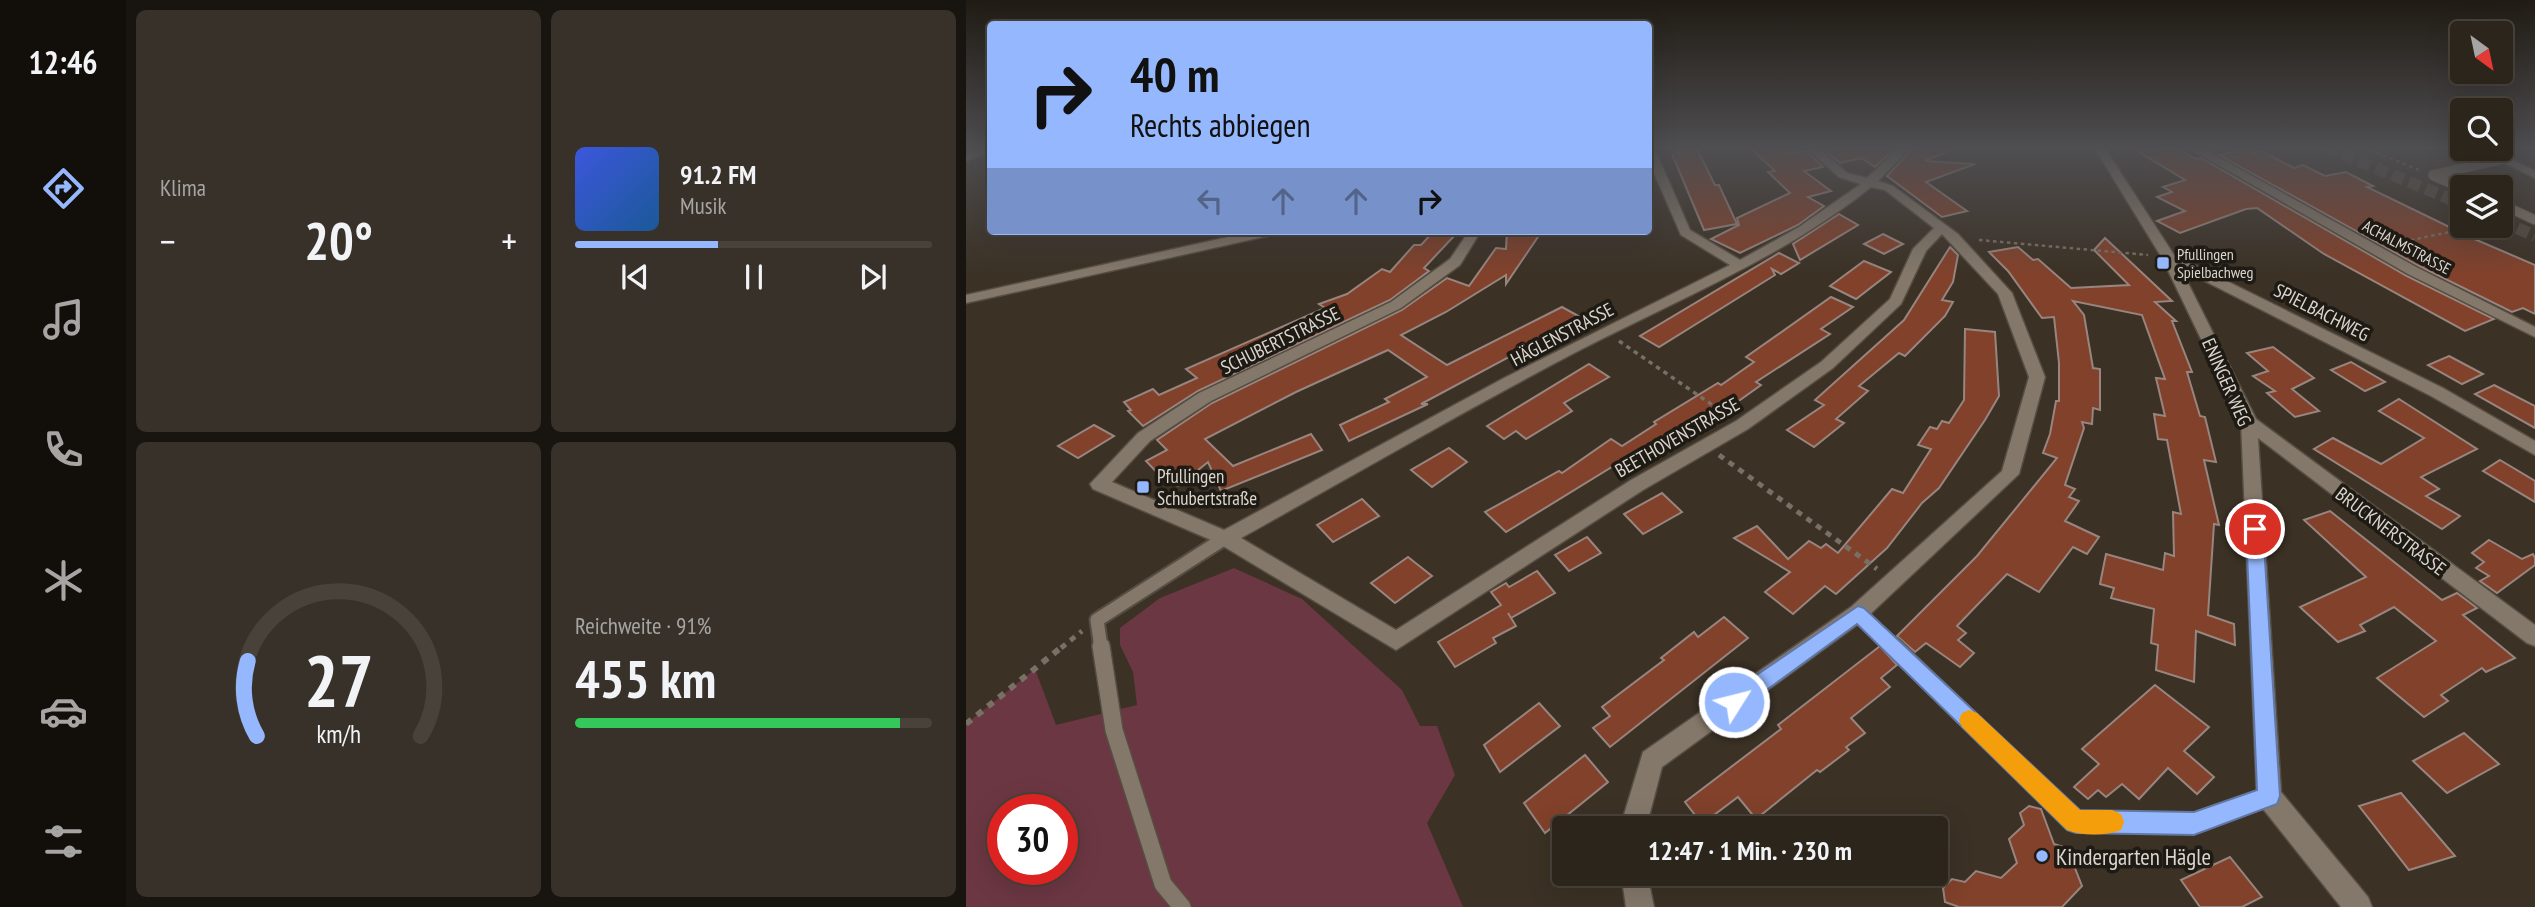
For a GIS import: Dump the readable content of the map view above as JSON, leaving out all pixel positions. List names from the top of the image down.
{
  "streets": {
    "street": [
      "ACHALMSTRASSE",
      "SPIELBACHWEG",
      "HÄGLENSTRASSE",
      "SCHUBERTSTRASSE",
      "ENINGER WEG",
      "BEETHOVENSTRASSE",
      "BRUCKNERSTRASSE"
    ]
  },
  "crossings": [
    ["SPIELBACHWEG", "ENINGER WEG"],
    ["HÄGLENSTRASSE", "SCHUBERTSTRASSE"],
    ["HÄGLENSTRASSE", "BEETHOVENSTRASSE"],
    ["SCHUBERTSTRASSE", "BEETHOVENSTRASSE"],
    ["ENINGER WEG", "BRUCKNERSTRASSE"]
  ],
  "places": {
    "transit": ["Pfullingen Spielbachweg", "Pfullingen Schubertstraße"],
    "other": ["Kindergarten Hägle"]
  },
  "north": "bottom right",
  "page": {
    "tabs": "12:46",
    "tile": [
      "Klima",
      ["Reichweite · 91%", "455 km"]
    ],
    "turn": ["40 m", "Rechts abbiegen"],
    "song": ["91.2 FM", "Musik"],
    "heat": ["−", "20°", "+"],
    "limit": "30",
    "trip": "12:47 · 1 Min. · 230 m",
    "gauge": ["27", "km/h"]
  }
}
